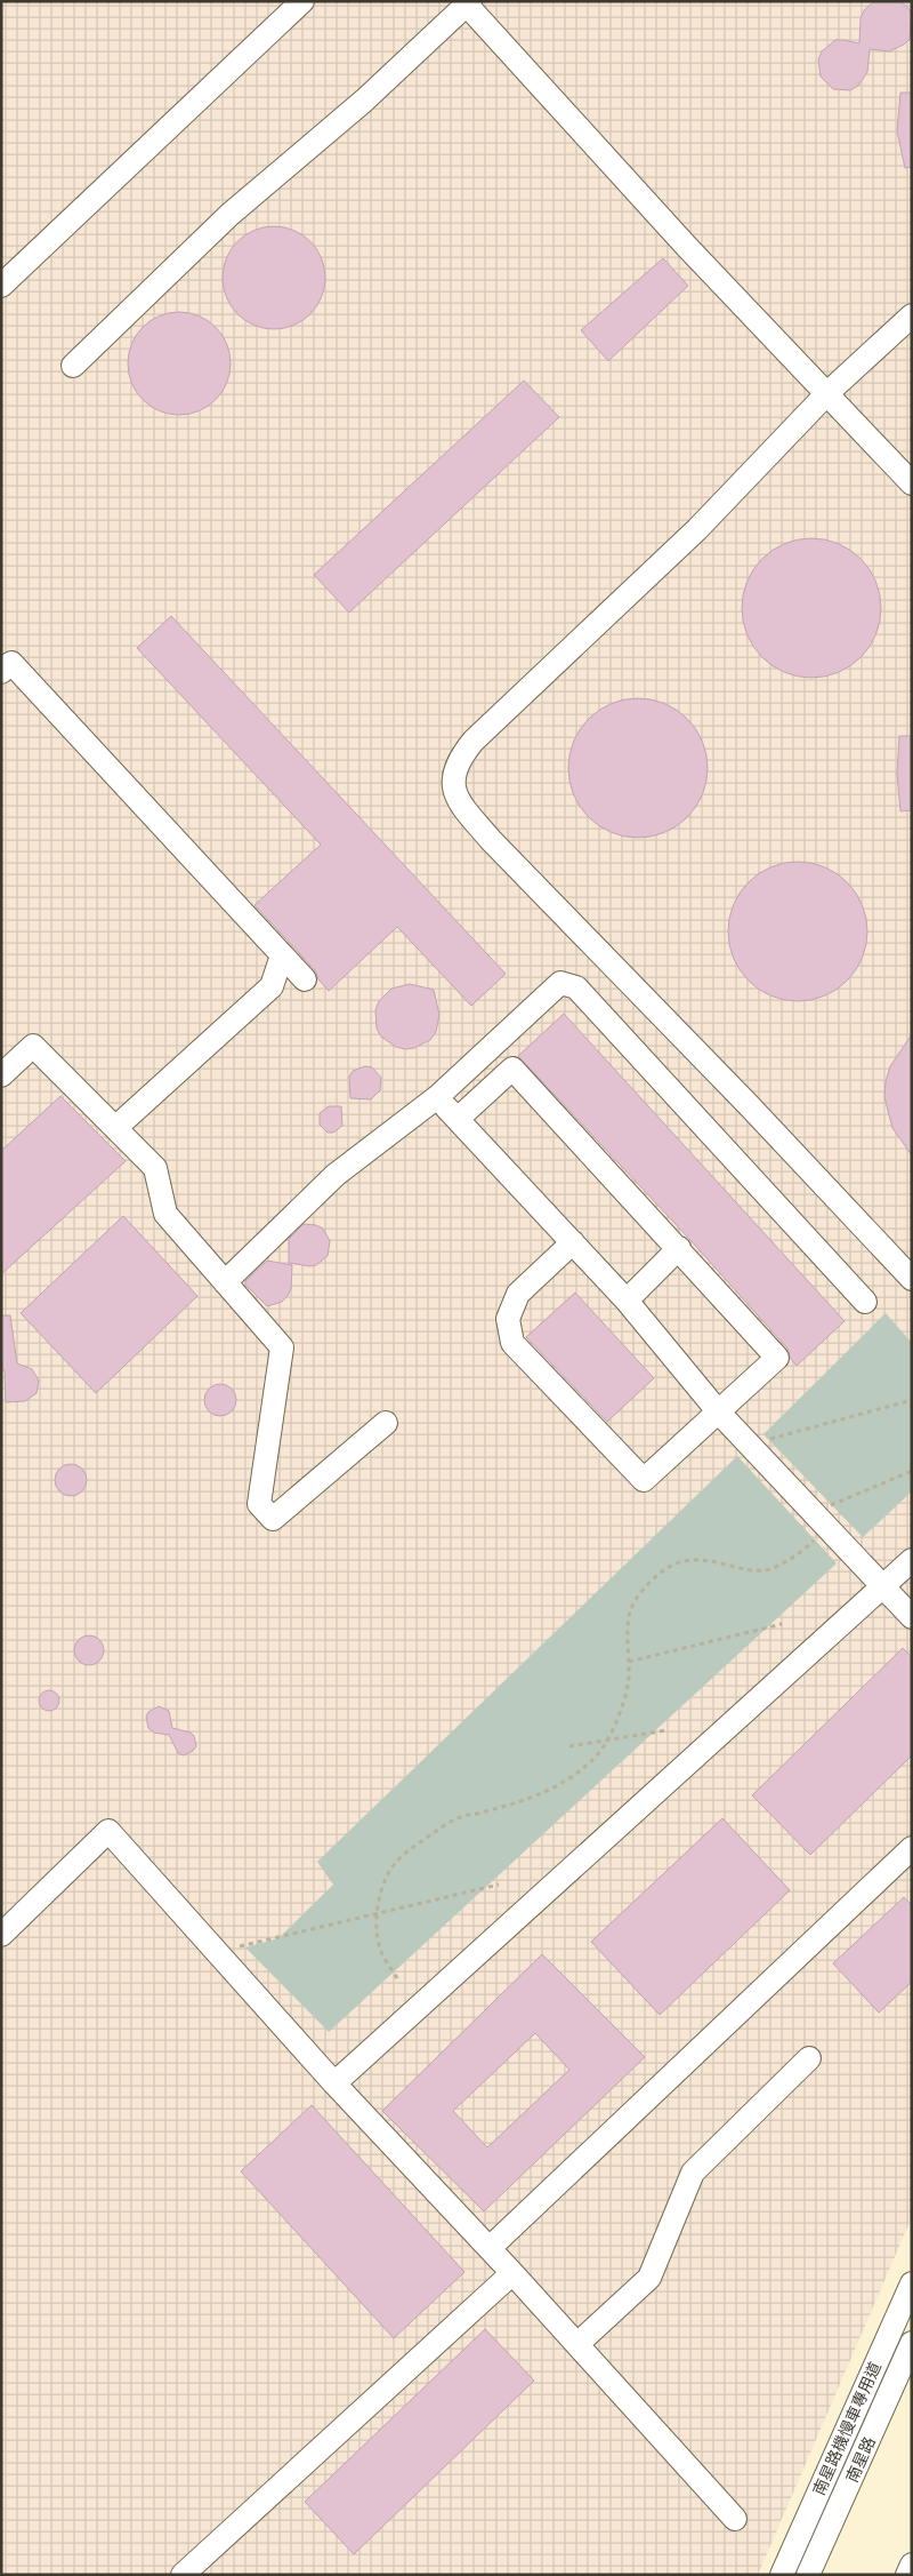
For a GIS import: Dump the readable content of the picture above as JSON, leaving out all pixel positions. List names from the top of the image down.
{
  "streets": {
    "street": ["南星路機慢車專用道", "南星路"]
  }
}
